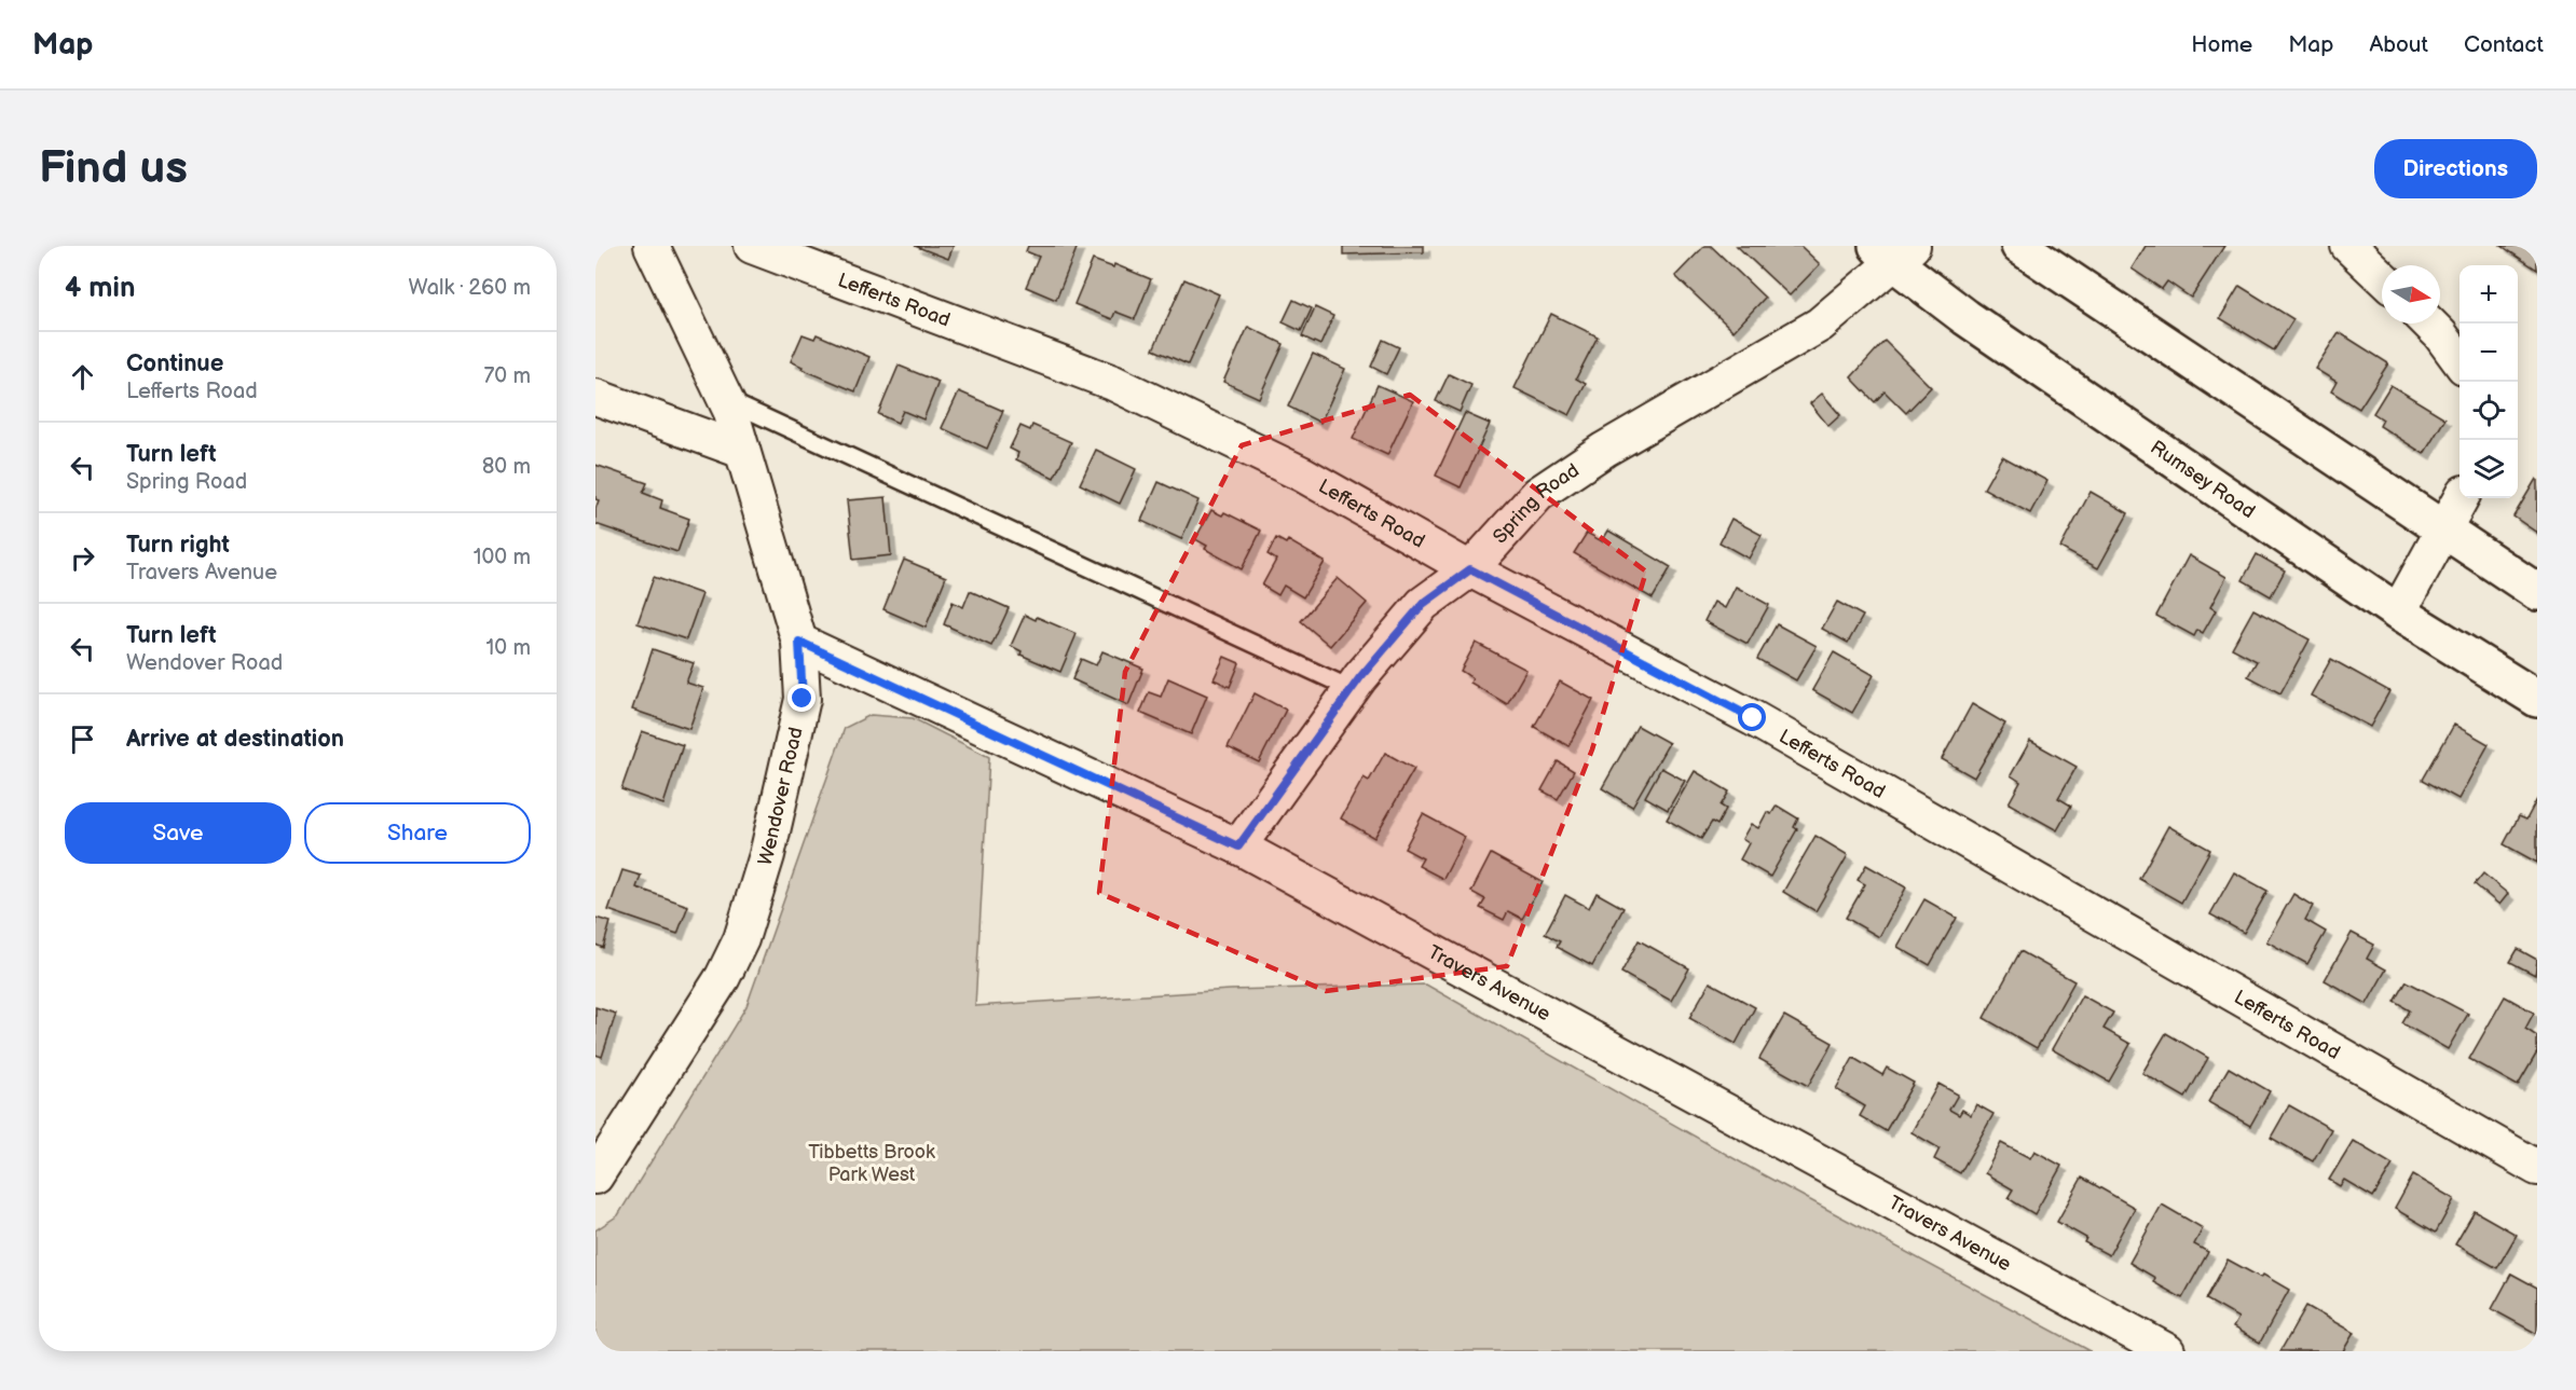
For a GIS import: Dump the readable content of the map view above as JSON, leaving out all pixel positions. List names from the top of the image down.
{
  "streets": {
    "street": [
      "Lefferts Road",
      "Rumsey Road",
      "Spring Road",
      "Wendover Road",
      "Travers Avenue"
    ]
  },
  "crossings": [
    ["Lefferts Road", "Spring Road"],
    ["Rumsey Road", "Spring Road"],
    ["Spring Road", "Travers Avenue"],
    ["Wendover Road", "Travers Avenue"]
  ],
  "parks": ["Tibbetts Brook Park West"],
  "north": "right",
  "page": {
    "header": "Map",
    "nav": [
      "Home",
      "Map",
      "About",
      "Contact"
    ],
    "buttons": [
      "Directions",
      ["Save", "Share"]
    ],
    "title": "Find us",
    "heading": ["4 min", "Walk · 260 m"],
    "map_buttons": ["+", "−"],
    "list": [
      ["Continue", "Lefferts Road", "70 m"],
      ["Turn left", "Spring Road", "80 m"],
      ["Turn right", "Travers Avenue", "100 m"],
      ["Turn left", "Wendover Road", "10 m"],
      "Arrive at destination"
    ]
  }
}
